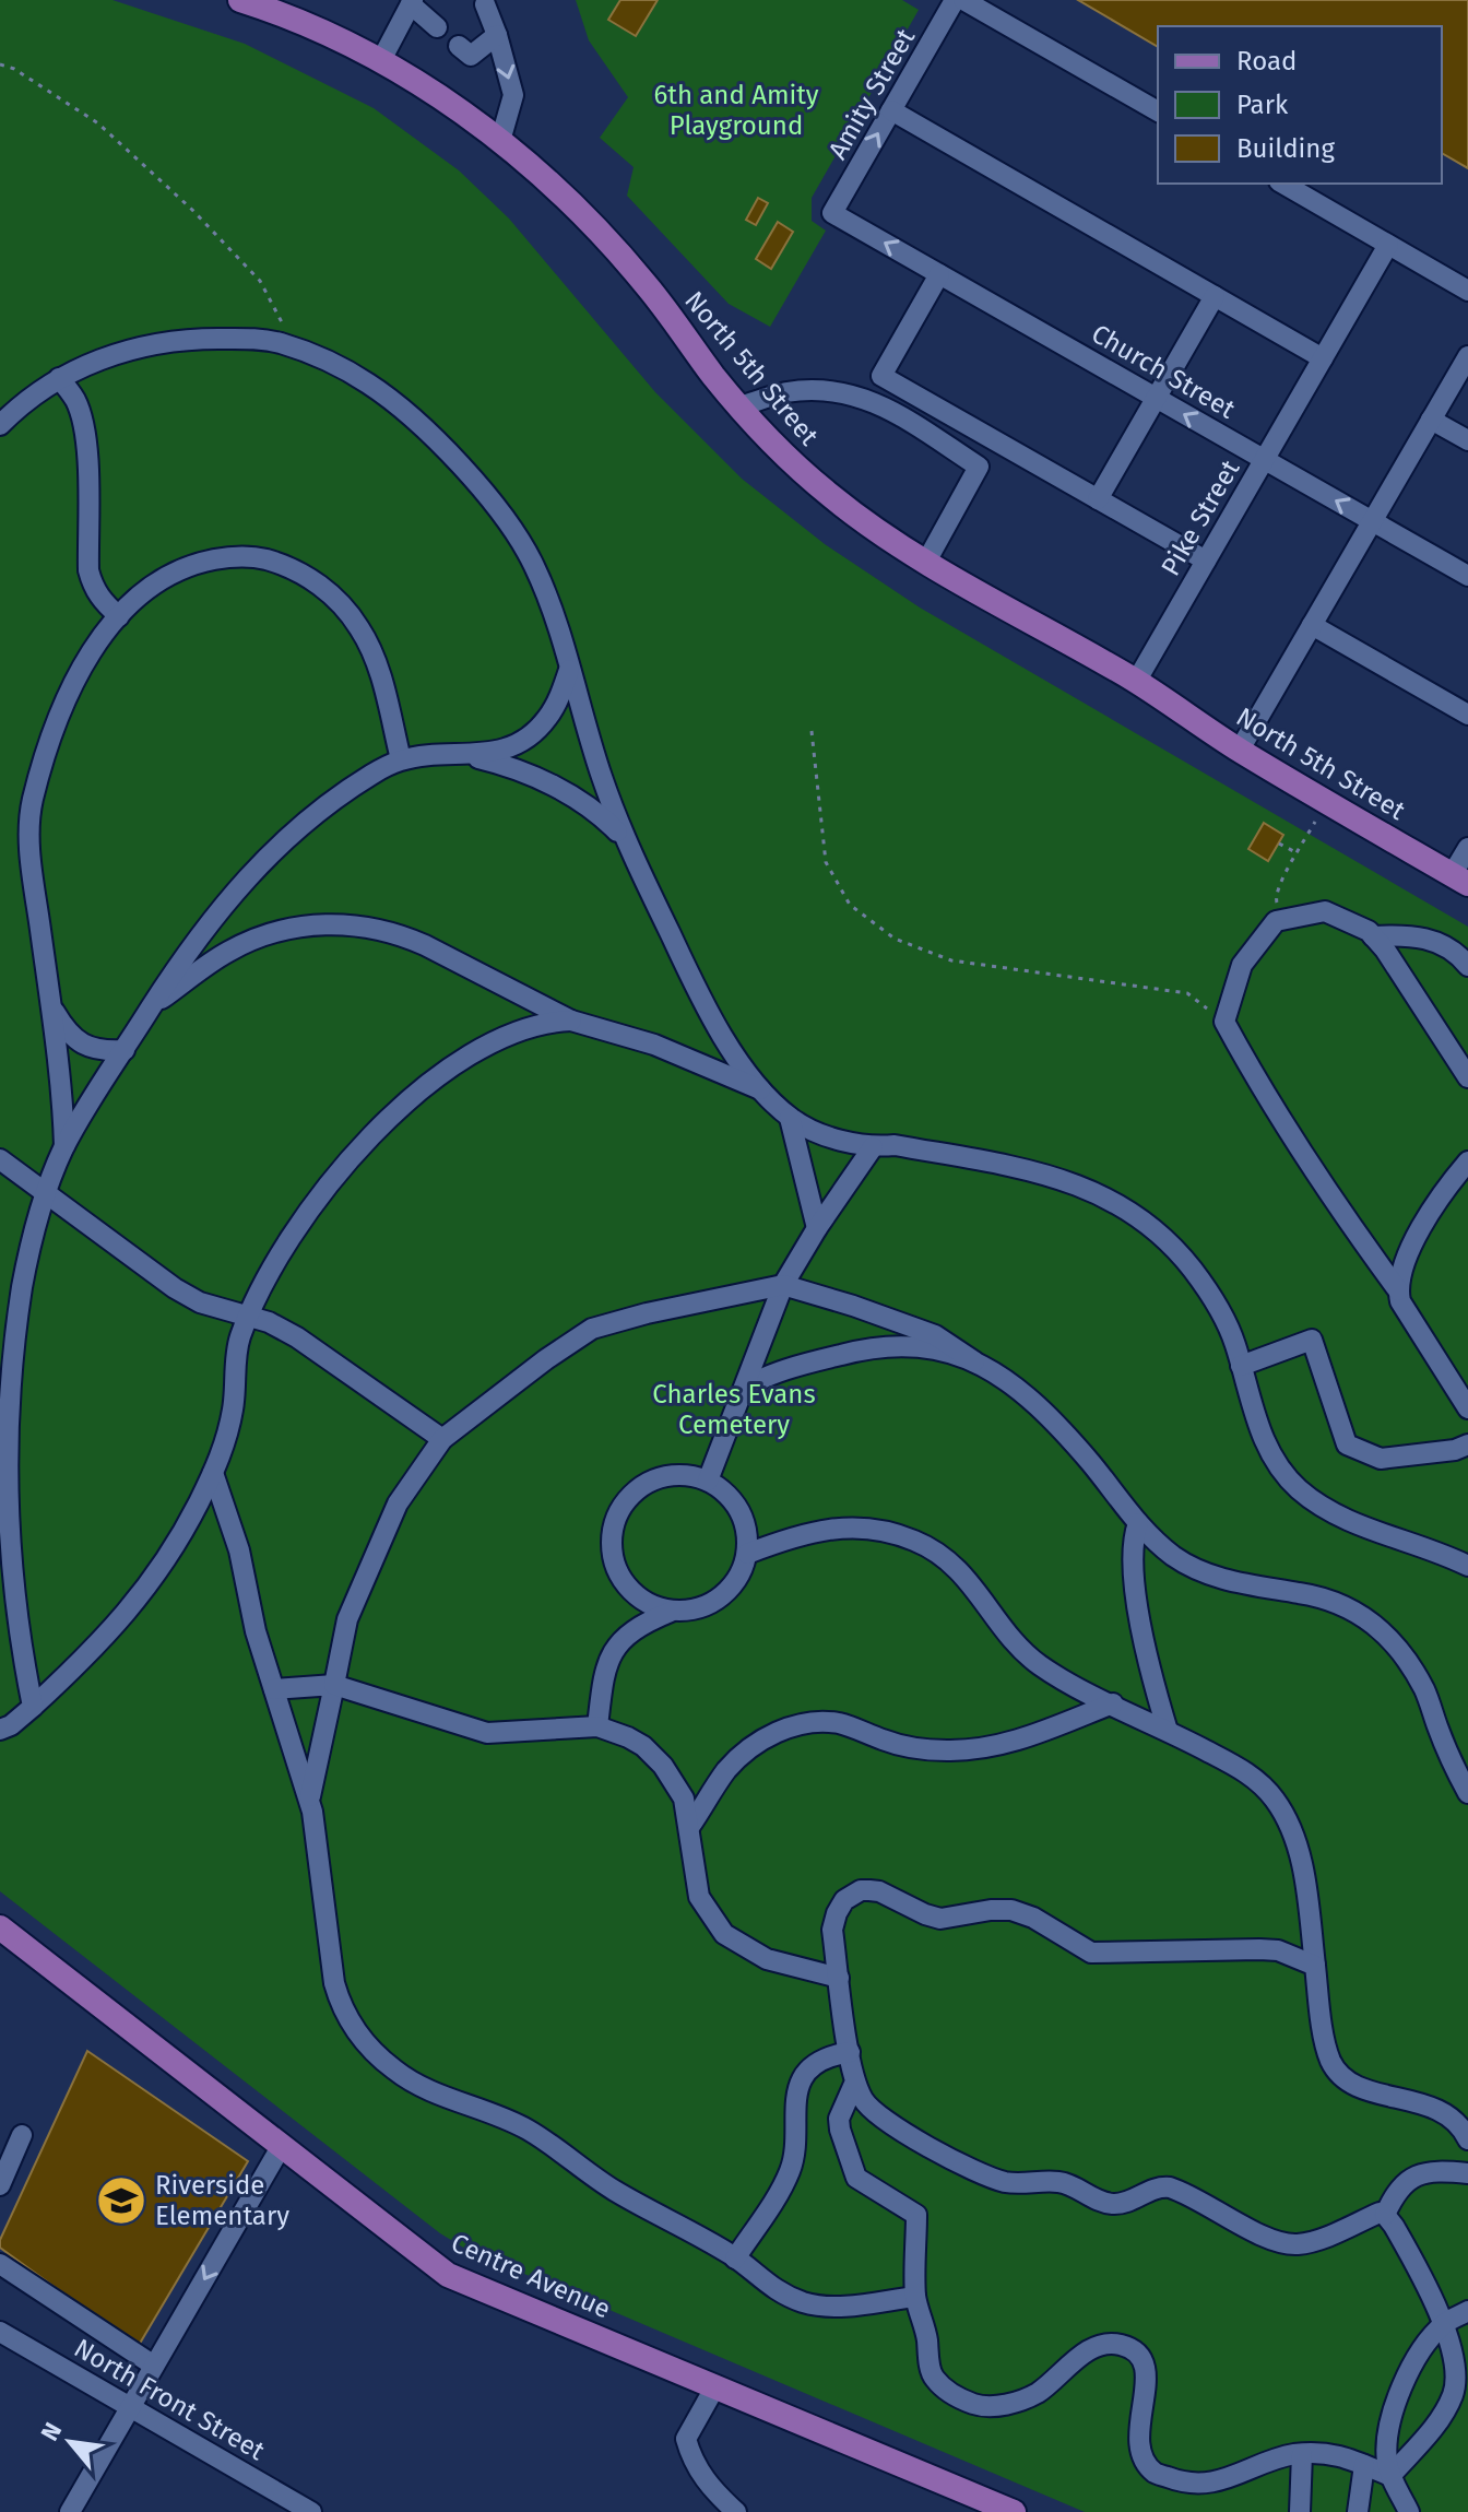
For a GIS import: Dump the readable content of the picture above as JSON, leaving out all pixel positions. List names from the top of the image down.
{
  "streets": {
    "main road": ["North 5th Street", "Centre Avenue"],
    "street": [
      "Amity Street",
      "Church Street",
      "Pike Street",
      "North Front Street"
    ]
  },
  "crossings": [
    ["Amity Street", "Church Street"],
    ["North 5th Street", "Pike Street"],
    ["Church Street", "Pike Street"]
  ],
  "one_way": ["Amity Street"],
  "parks": ["6th and Amity Playground", "Charles Evans Cemetery"],
  "places": {
    "school or university": ["Riverside Elementary"]
  },
  "legend": ["Road", "Park", "Building"],
  "north": "top left"
}
